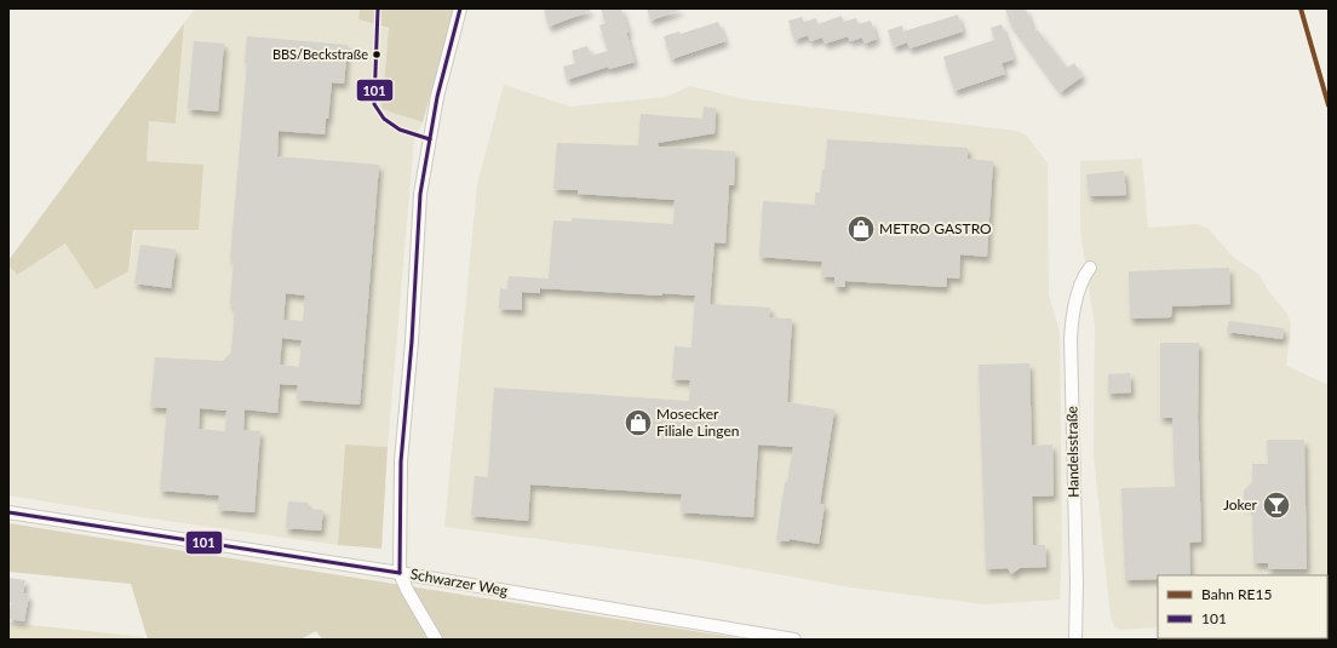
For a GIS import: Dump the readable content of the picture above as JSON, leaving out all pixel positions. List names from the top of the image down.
{
  "streets": {
    "street": ["Handelsstraße", "Schwarzer Weg"]
  },
  "places": {
    "other": ["BBS/Beckstraße"],
    "shop": ["METRO GASTRO", "Mosecker Filiale Lingen"],
    "bar": ["Joker"]
  },
  "lines": ["rail line RE15", "transit line 101"],
  "legend": ["Bahn RE15", "101"]
}
